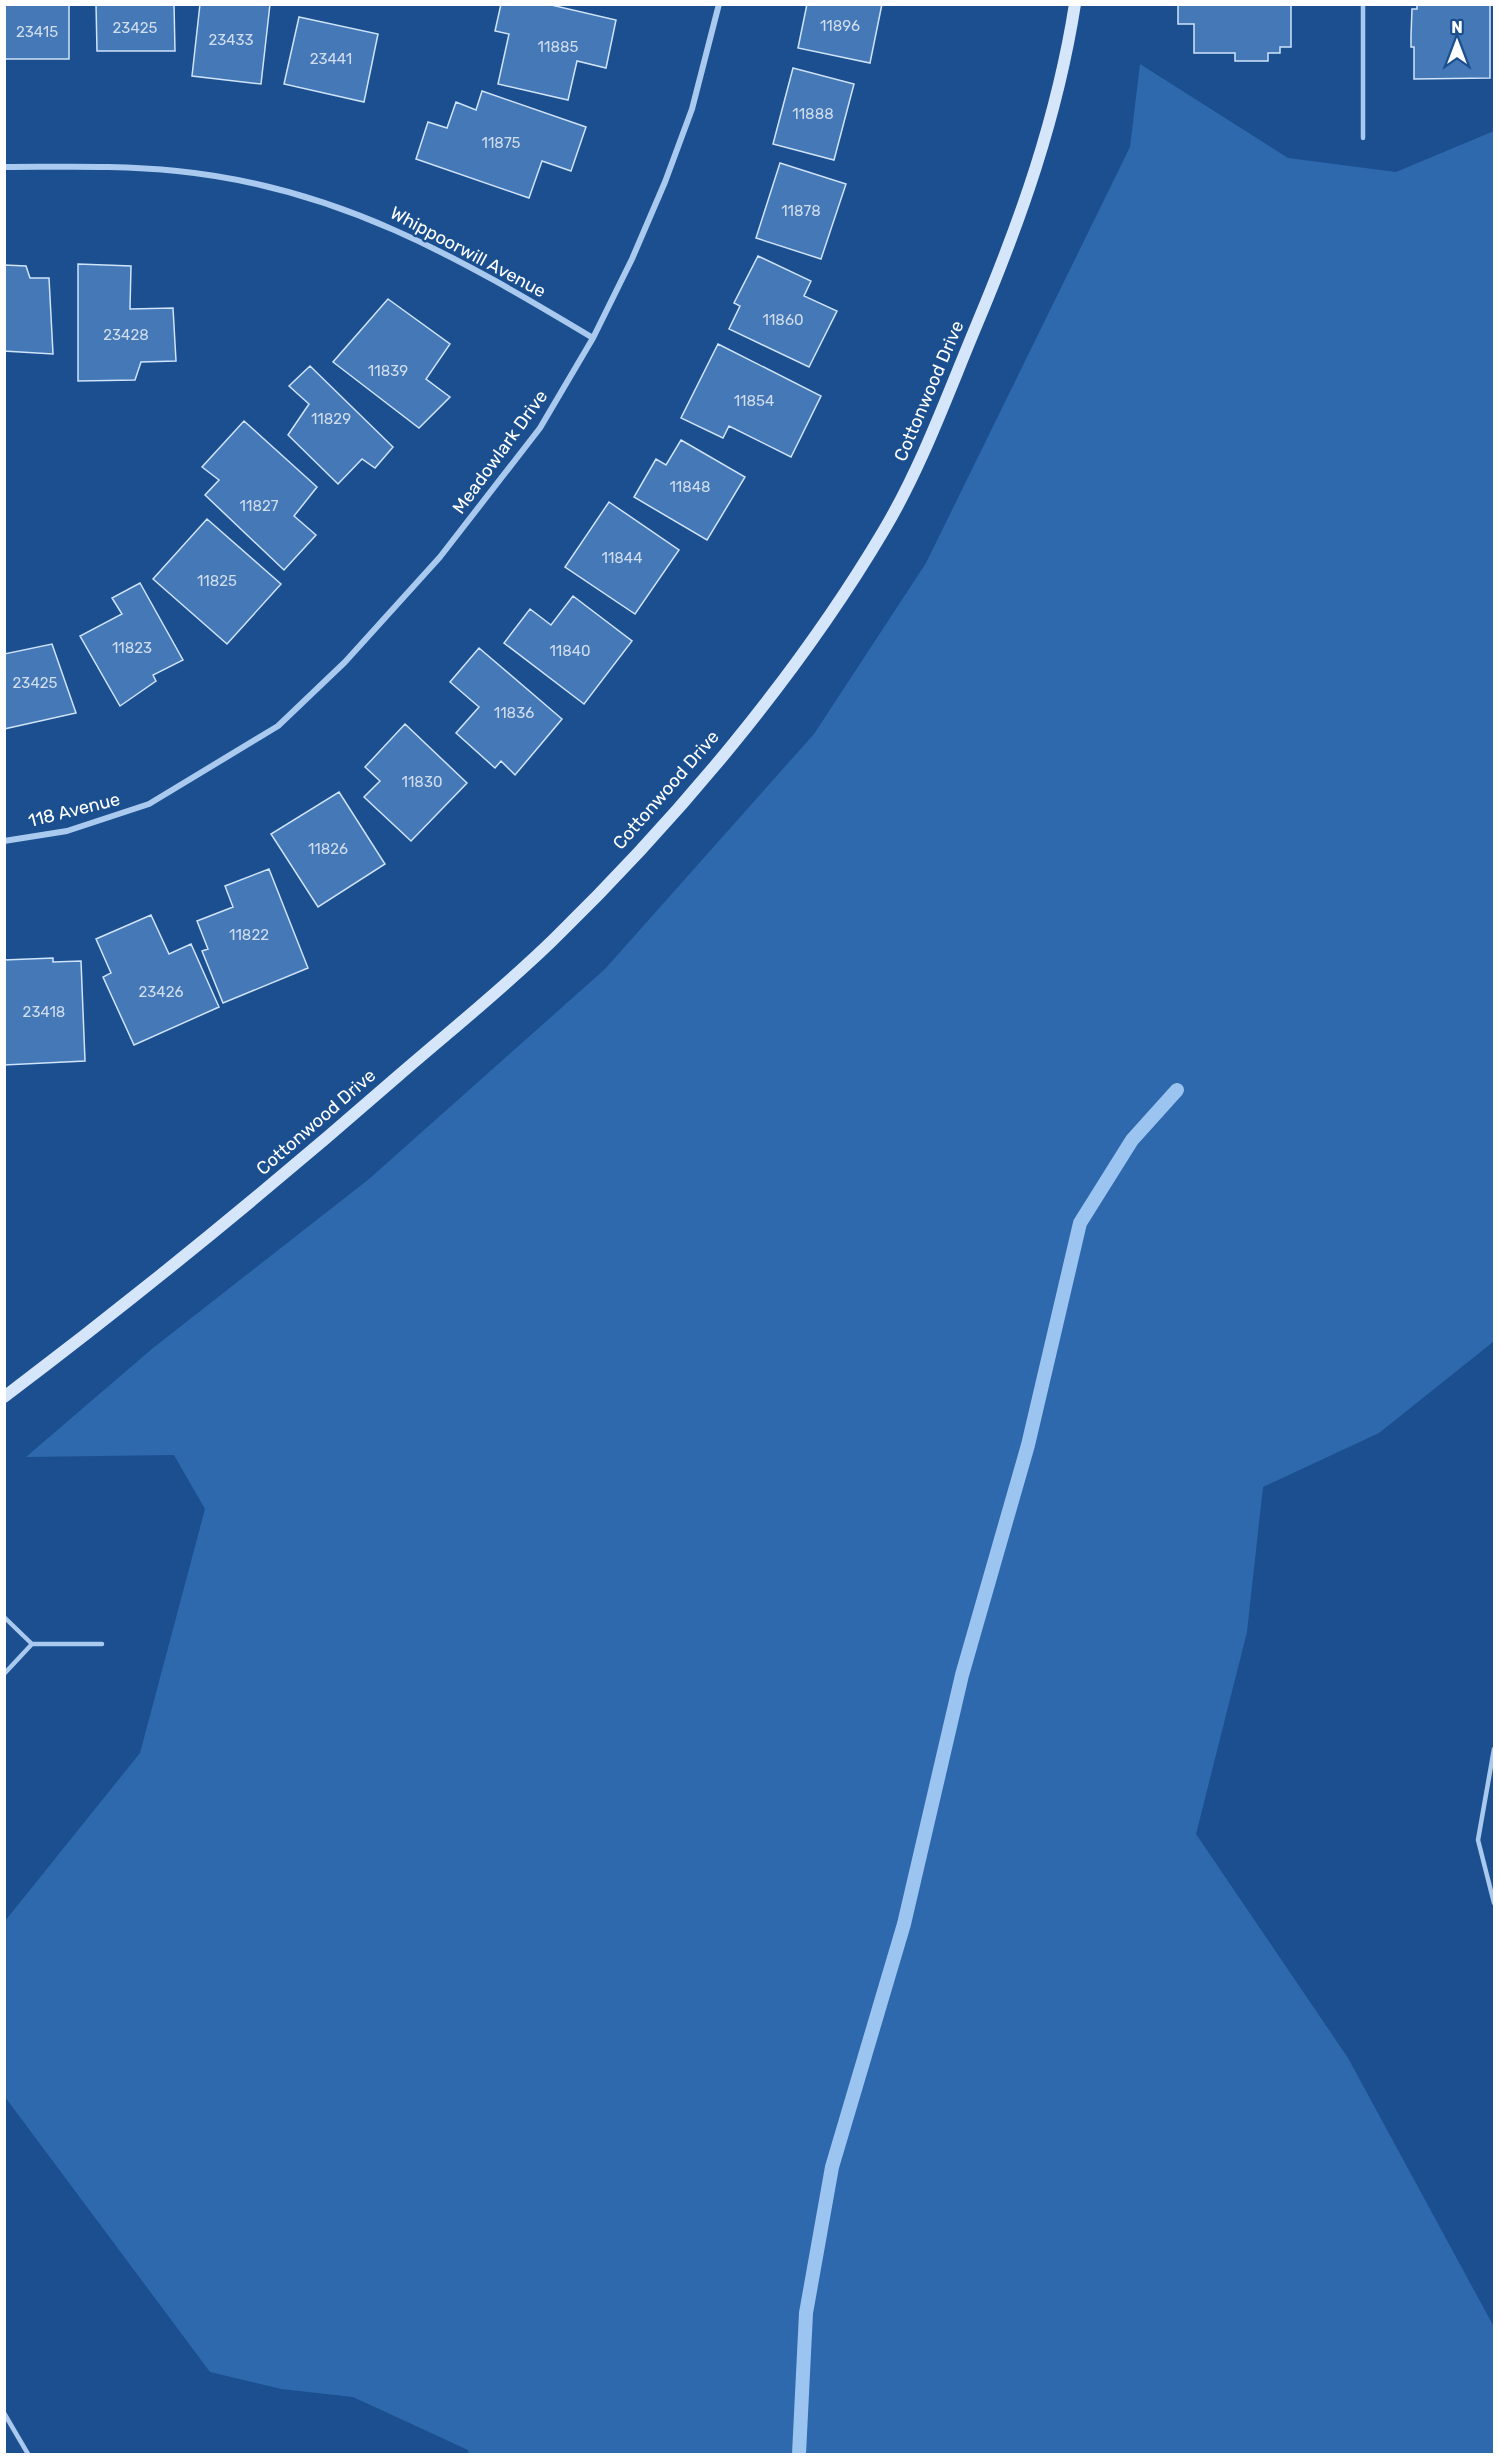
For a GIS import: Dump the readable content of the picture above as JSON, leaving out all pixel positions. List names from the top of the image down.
{
  "streets": {
    "street": [
      "Whippoorwill Avenue",
      "Cottonwood Drive",
      "Meadowlark Drive",
      "118 Avenue"
    ]
  },
  "crossings": [
    ["Whippoorwill Avenue", "Meadowlark Drive"],
    ["Meadowlark Drive", "118 Avenue"]
  ],
  "house_numbers": [
    "11896",
    "23425",
    "23415",
    "23433",
    "11885",
    "23441",
    "11888",
    "11875",
    "11878",
    "11860",
    "23428",
    "11839",
    "11854",
    "11829",
    "11848",
    "11827",
    "11844",
    "11825",
    "11823",
    "11840",
    "23425",
    "11836",
    "11830",
    "11826",
    "11822",
    "23426",
    "23418"
  ],
  "north": "top"
}
